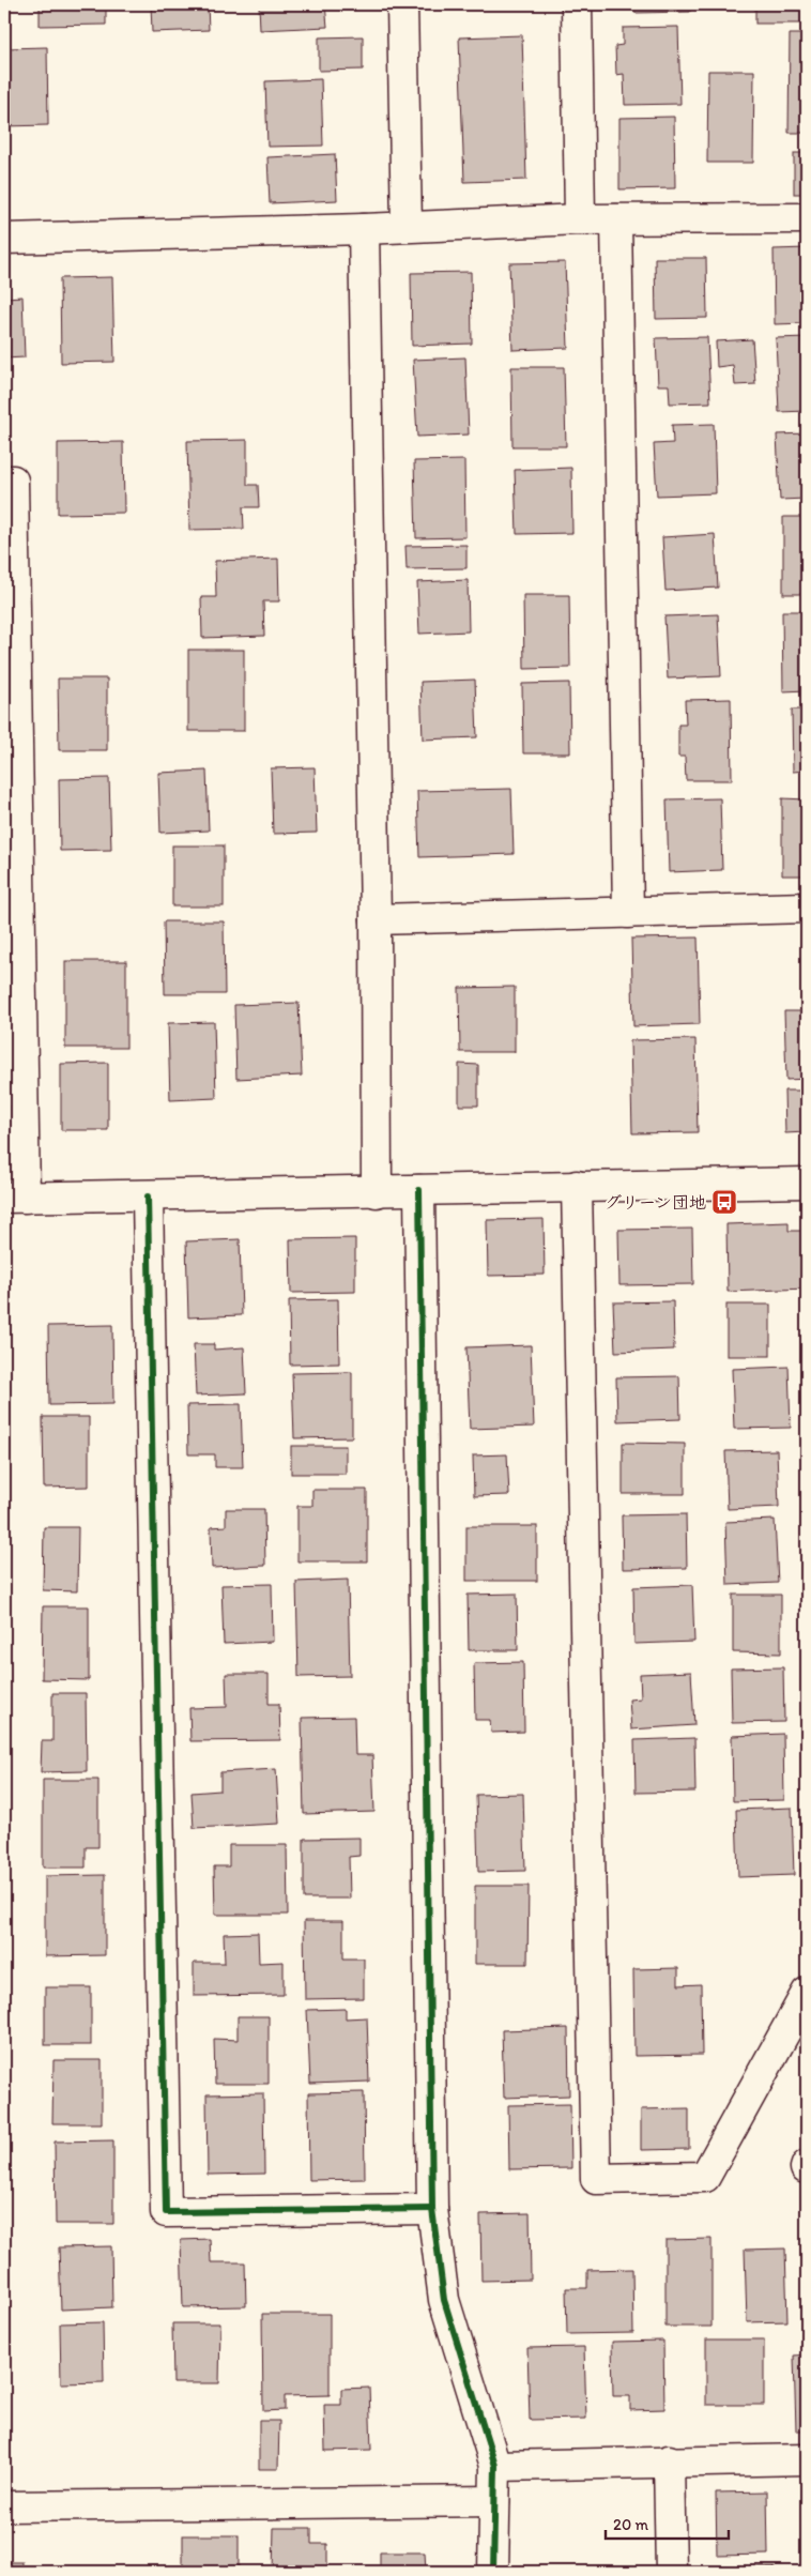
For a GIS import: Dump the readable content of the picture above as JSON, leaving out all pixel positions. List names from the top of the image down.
{
  "places": {
    "bus stop": ["グリーン団地"]
  },
  "scale_bar": "20 m"
}
